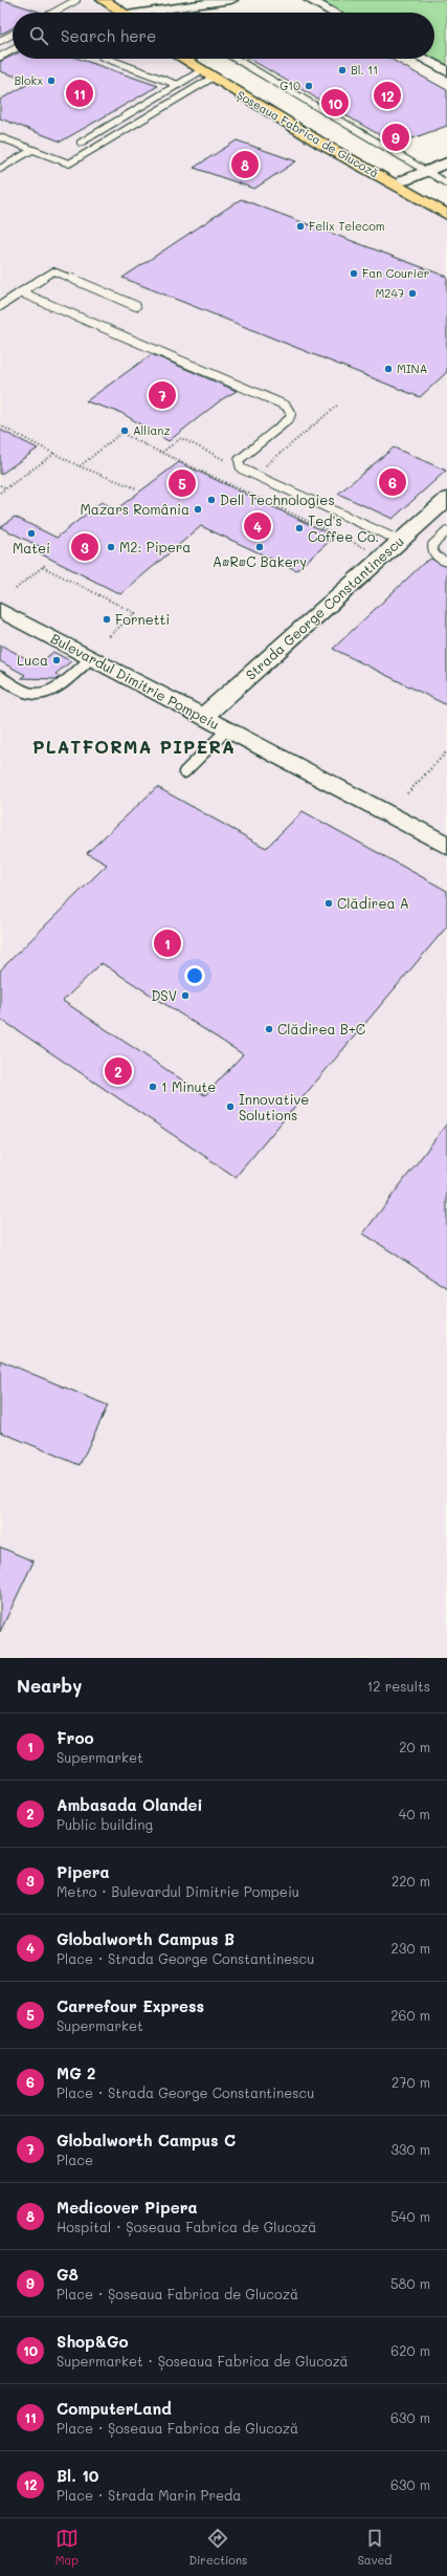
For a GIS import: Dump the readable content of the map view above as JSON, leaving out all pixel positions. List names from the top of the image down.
{
  "streets": {
    "main road": ["Șoseaua Fabrica de Glucoză"],
    "street": ["Strada George Constantinescu", "Bulevardul Dimitrie Pompeiu"]
  },
  "crossings": [
    ["Strada George Constantinescu", "Bulevardul Dimitrie Pompeiu"]
  ],
  "districts": ["PLATFORMA PIPERA"],
  "places": [
    "Bl. 11",
    "Blokx",
    "G10",
    "Felix Telecom",
    "Fan Courier",
    "M247",
    "MINA",
    "Allianz",
    "Dell Technologies",
    "Mazars România",
    "Ted's Coffee Co.",
    "Matei",
    "M2: Pipera",
    "A•R•C Bakery",
    "Fornetti",
    "Luca",
    "Clădirea A",
    "DSV",
    "Clădirea B+C",
    "1 Minute",
    "Innovative Solutions"
  ],
  "page": {
    "search": "Search here",
    "pins": [
      "11",
      "12",
      "10",
      "9",
      "8",
      "7",
      "6",
      "5",
      "4",
      "3",
      "1",
      "2"
    ],
    "heading": ["Nearby", "12 results"],
    "list": [
      {
        "mark": "1",
        "name": "Froo",
        "note": "Supermarket",
        "value": "20 m"
      },
      {
        "mark": "2",
        "name": "Ambasada Olandei",
        "note": "Public building",
        "value": "40 m"
      },
      {
        "mark": "3",
        "name": "Pipera",
        "note": "Metro · Bulevardul Dimitrie Pompeiu",
        "value": "220 m"
      },
      {
        "mark": "4",
        "name": "Globalworth Campus B",
        "note": "Place · Strada George Constantinescu",
        "value": "230 m"
      },
      {
        "mark": "5",
        "name": "Carrefour Express",
        "note": "Supermarket",
        "value": "260 m"
      },
      {
        "mark": "6",
        "name": "MG 2",
        "note": "Place · Strada George Constantinescu",
        "value": "270 m"
      },
      {
        "mark": "7",
        "name": "Globalworth Campus C",
        "note": "Place",
        "value": "330 m"
      },
      {
        "mark": "8",
        "name": "Medicover Pipera",
        "note": "Hospital · Șoseaua Fabrica de Glucoză",
        "value": "540 m"
      },
      {
        "mark": "9",
        "name": "G8",
        "note": "Place · Șoseaua Fabrica de Glucoză",
        "value": "580 m"
      },
      {
        "mark": "10",
        "name": "Shop&Go",
        "note": "Supermarket · Șoseaua Fabrica de Glucoză",
        "value": "620 m"
      },
      {
        "mark": "11",
        "name": "ComputerLand",
        "note": "Place · Șoseaua Fabrica de Glucoză",
        "value": "630 m"
      },
      {
        "mark": "12",
        "name": "Bl. 10",
        "note": "Place · Strada Marin Preda",
        "value": "630 m"
      }
    ],
    "nav": ["Map", "Directions", "Saved"]
  }
}
